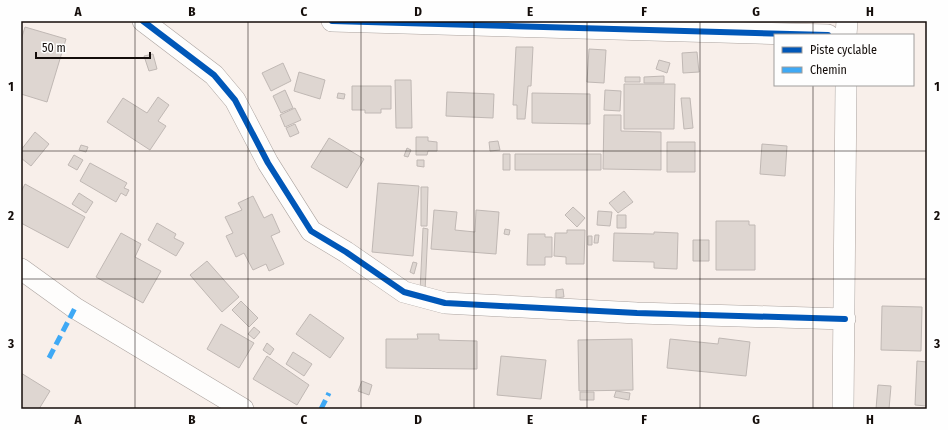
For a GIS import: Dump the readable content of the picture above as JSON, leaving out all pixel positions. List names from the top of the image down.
{
  "legend": ["Piste cyclable", "Chemin"],
  "scale_bar": "50 m",
  "grid": {
    "columns": [
      "A",
      "B",
      "C",
      "D",
      "E",
      "F",
      "G",
      "H"
    ],
    "rows": ["1", "2", "3"]
  }
}
